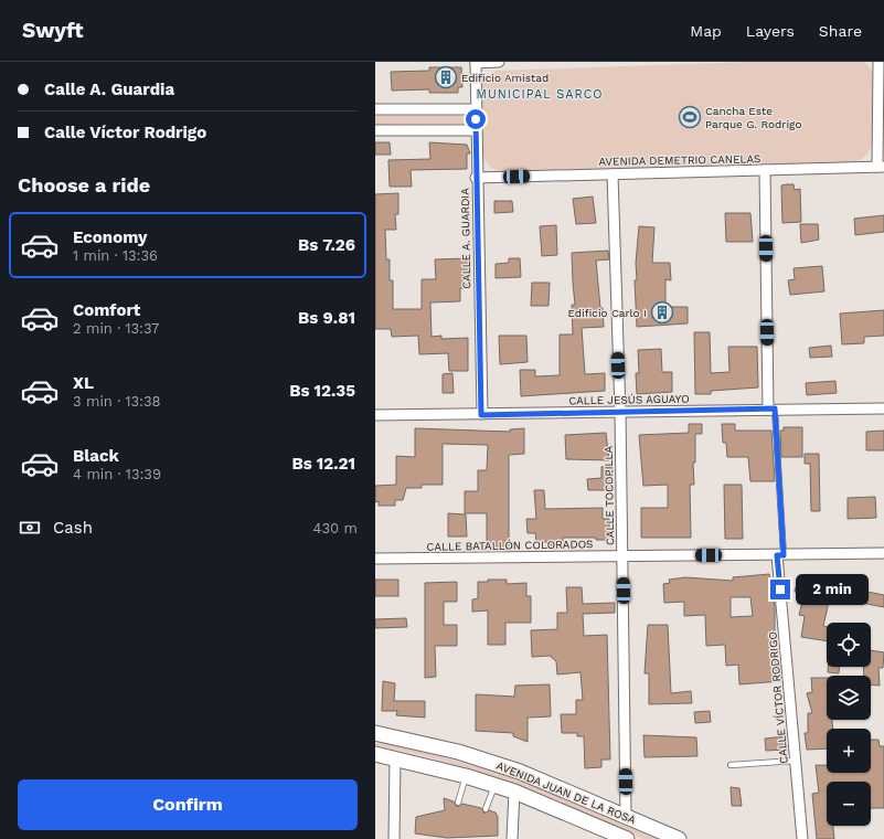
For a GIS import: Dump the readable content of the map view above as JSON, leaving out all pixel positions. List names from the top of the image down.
{
  "streets": {
    "main road": ["AVENIDA JUAN DE LA ROSA"],
    "street": [
      "AVENIDA DEMETRIO CANELAS",
      "CALLE A. GUARDIA",
      "CALLE JESÚS AGUAYO",
      "CALLE TOCOPILLA",
      "CALLE BATALLÓN COLORADOS",
      "CALLE VÍCTOR RODRIGO"
    ]
  },
  "crossings": [
    ["AVENIDA DEMETRIO CANELAS", "CALLE A. GUARDIA"],
    ["AVENIDA DEMETRIO CANELAS", "CALLE TOCOPILLA"],
    ["AVENIDA DEMETRIO CANELAS", "CALLE VÍCTOR RODRIGO"],
    ["CALLE A. GUARDIA", "CALLE JESÚS AGUAYO"],
    ["CALLE JESÚS AGUAYO", "CALLE TOCOPILLA"],
    ["CALLE JESÚS AGUAYO", "CALLE VÍCTOR RODRIGO"],
    ["CALLE TOCOPILLA", "CALLE BATALLÓN COLORADOS"],
    ["CALLE TOCOPILLA", "AVENIDA JUAN DE LA ROSA"],
    ["CALLE BATALLÓN COLORADOS", "CALLE VÍCTOR RODRIGO"]
  ],
  "districts": ["MUNICIPAL SARCO"],
  "places": {
    "building": ["Edificio Amistad", "Edificio Carlo I"],
    "sports": ["Cancha Este Parque G. Rodrigo"]
  },
  "page": {
    "header": "Swyft",
    "nav": ["Map", "Layers", "Share"],
    "banner": ["Calle A. Guardia", "Calle Víctor Rodrigo"],
    "heading": "Choose a ride",
    "list": [
      {
        "name": "Economy",
        "note": "1 min · 13:36",
        "value": "Bs 7.26"
      },
      {
        "name": "Comfort",
        "note": "2 min · 13:37",
        "value": "Bs 9.81"
      },
      {
        "name": "XL",
        "note": "3 min · 13:38",
        "value": "Bs 12.35"
      },
      {
        "name": "Black",
        "note": "4 min · 13:39",
        "value": "Bs 12.21"
      }
    ],
    "pay": ["Cash", "430 m"],
    "bubble": "2 min",
    "map_buttons": ["+", "−"],
    "buttons": "Confirm"
  }
}
